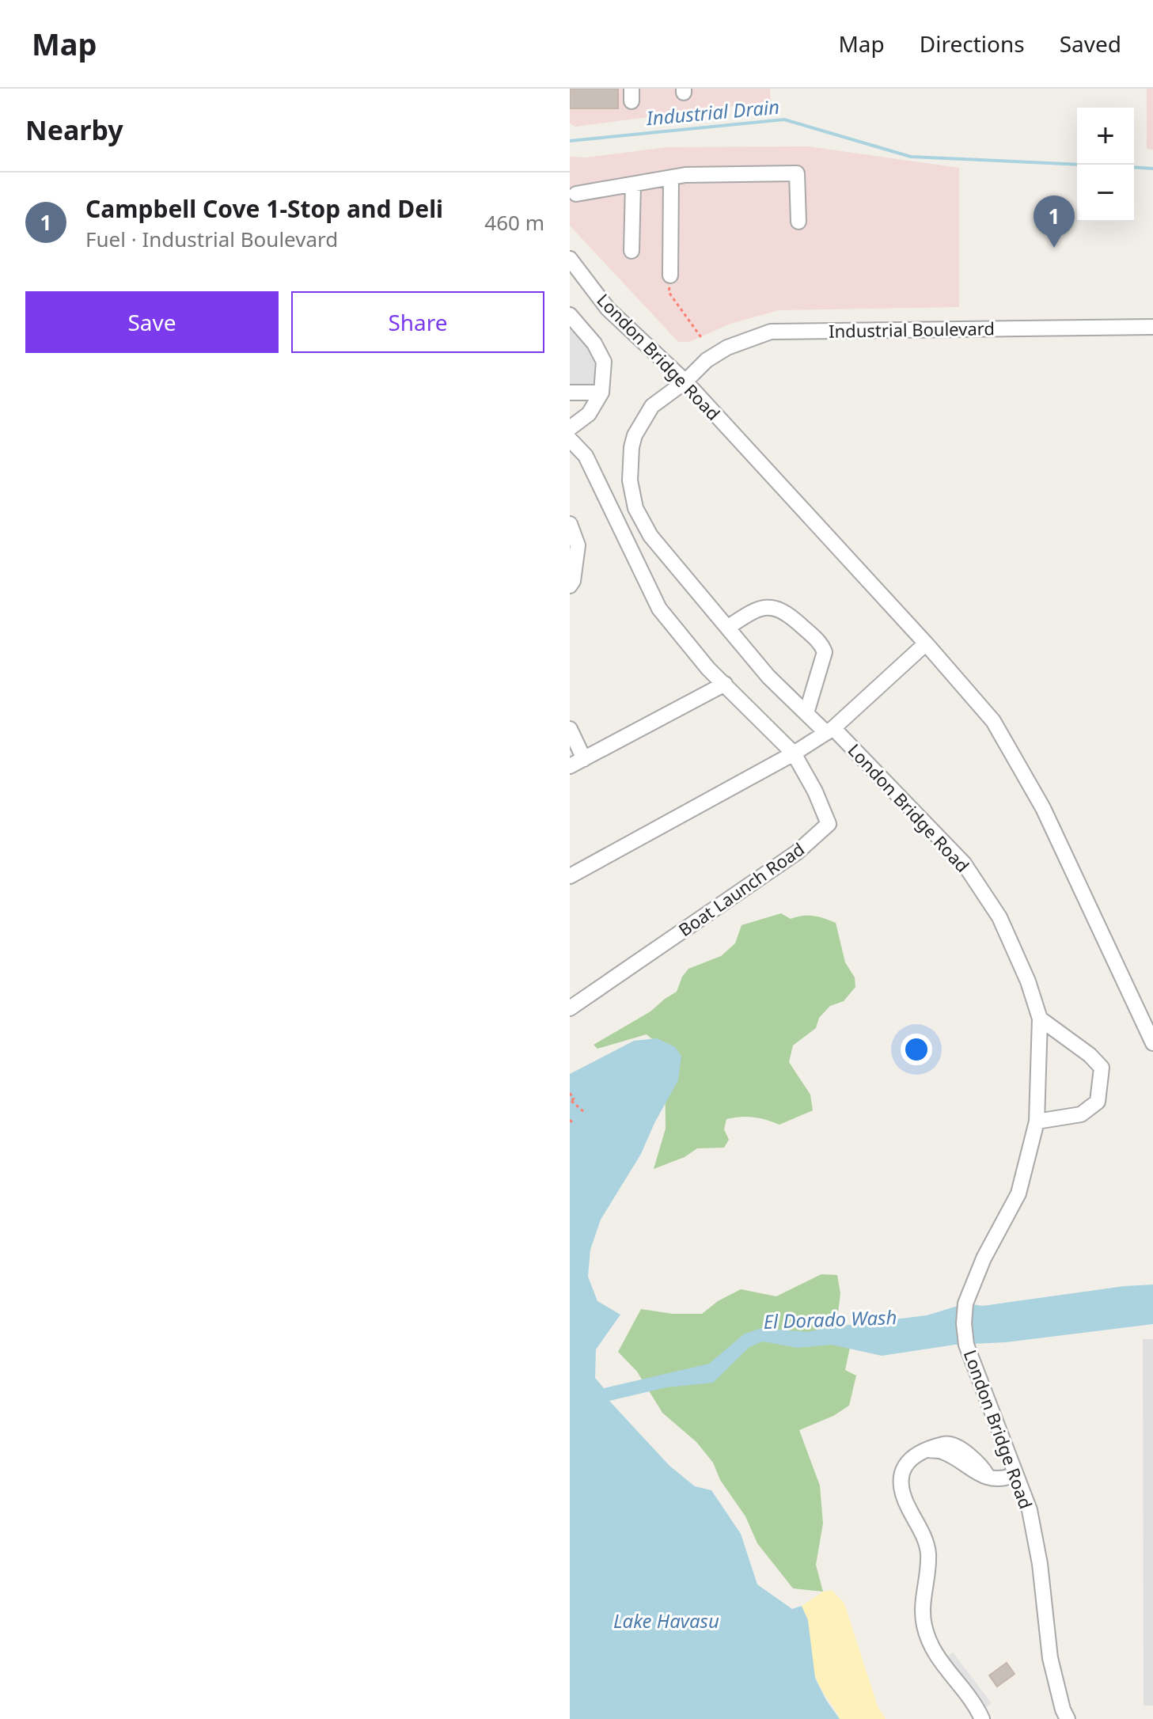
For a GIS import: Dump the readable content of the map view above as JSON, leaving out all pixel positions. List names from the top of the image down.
{
  "streets": {
    "street": ["Industrial Boulevard", "London Bridge Road", "Boat Launch Road"]
  },
  "crossings": [
    ["Industrial Boulevard", "London Bridge Road"]
  ],
  "water": ["Industrial Drain", "El Dorado Wash", "Lake Havasu"],
  "page": {
    "header": "Map",
    "nav": ["Map", "Directions", "Saved"],
    "heading": "Nearby",
    "map_buttons": ["+", "−"],
    "list": [
      {
        "mark": "1",
        "name": "Campbell Cove 1-Stop and Deli",
        "note": "Fuel · Industrial Boulevard",
        "value": "460 m"
      }
    ],
    "pins": "1",
    "buttons": ["Save", "Share"]
  }
}
